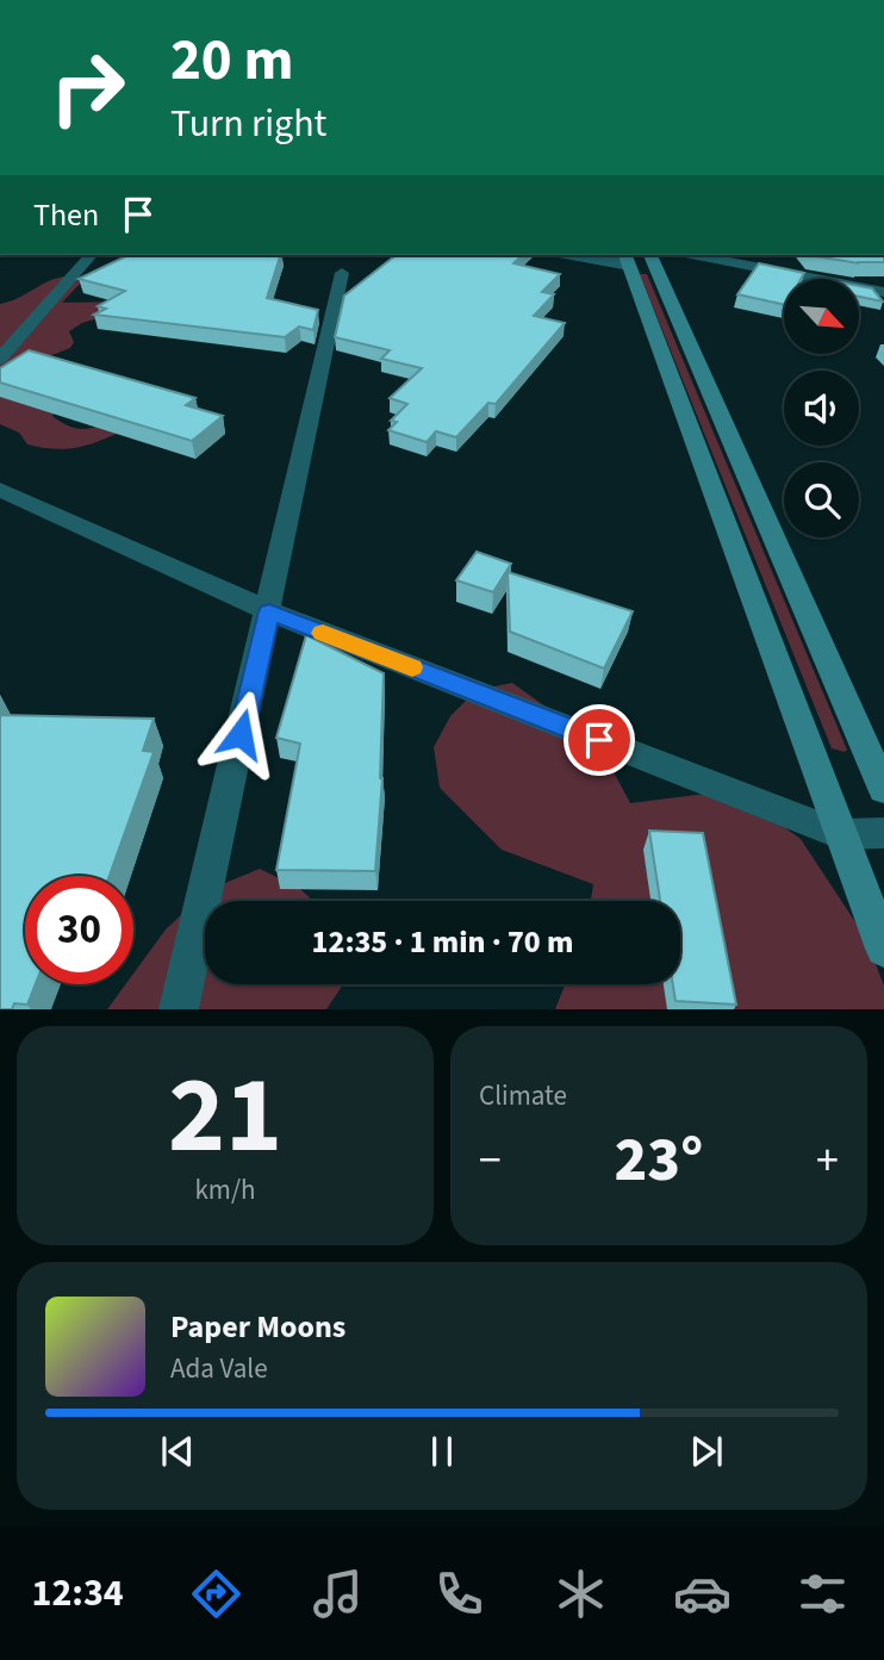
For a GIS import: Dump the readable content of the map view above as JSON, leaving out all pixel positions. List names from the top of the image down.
{
  "north": "bottom right",
  "page": {
    "turn": ["20 m", "Turn right"],
    "then": "Then",
    "limit": "30",
    "trip": "12:35 · 1 min · 70 m",
    "tile": [
      ["21", "km/h"],
      "Climate"
    ],
    "heat": ["−", "23°", "+"],
    "song": ["Paper Moons", "Ada Vale"],
    "tabs": "12:34"
  }
}
